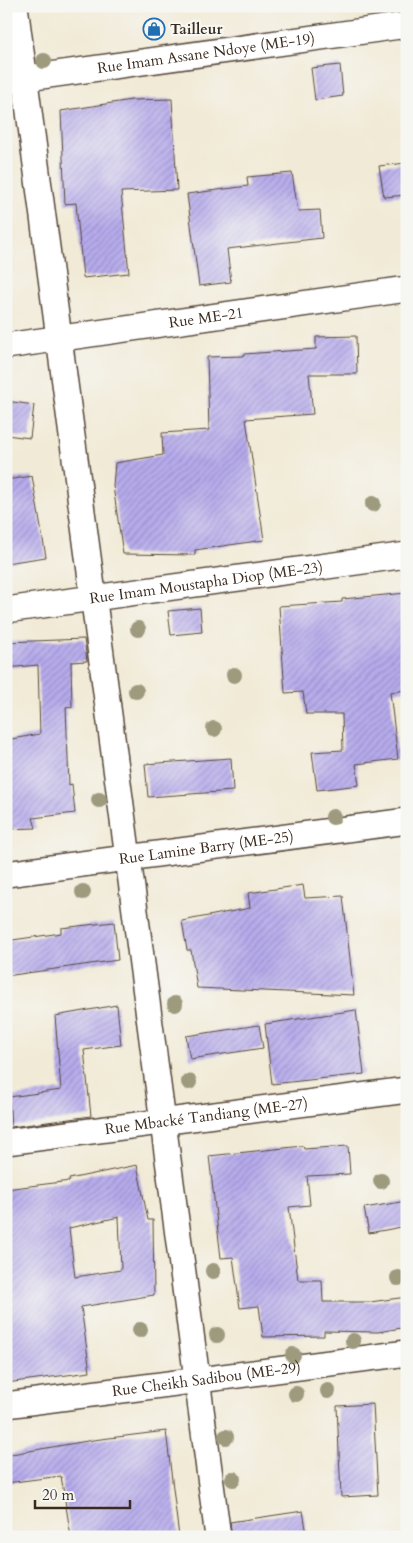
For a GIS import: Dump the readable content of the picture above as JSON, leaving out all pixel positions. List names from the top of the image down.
{
  "streets": {
    "street": [
      "Rue Imam Assane Ndoye (ME-19)",
      "Rue ME-21",
      "Rue Imam Moustapha Diop (ME-23)",
      "Rue Lamine Barry (ME-25)",
      "Rue Mbacké Tandiang (ME-27)",
      "Rue Cheikh Sadibou (ME-29)"
    ]
  },
  "places": {
    "shop": ["Tailleur"]
  },
  "scale_bar": "20 m"
}
